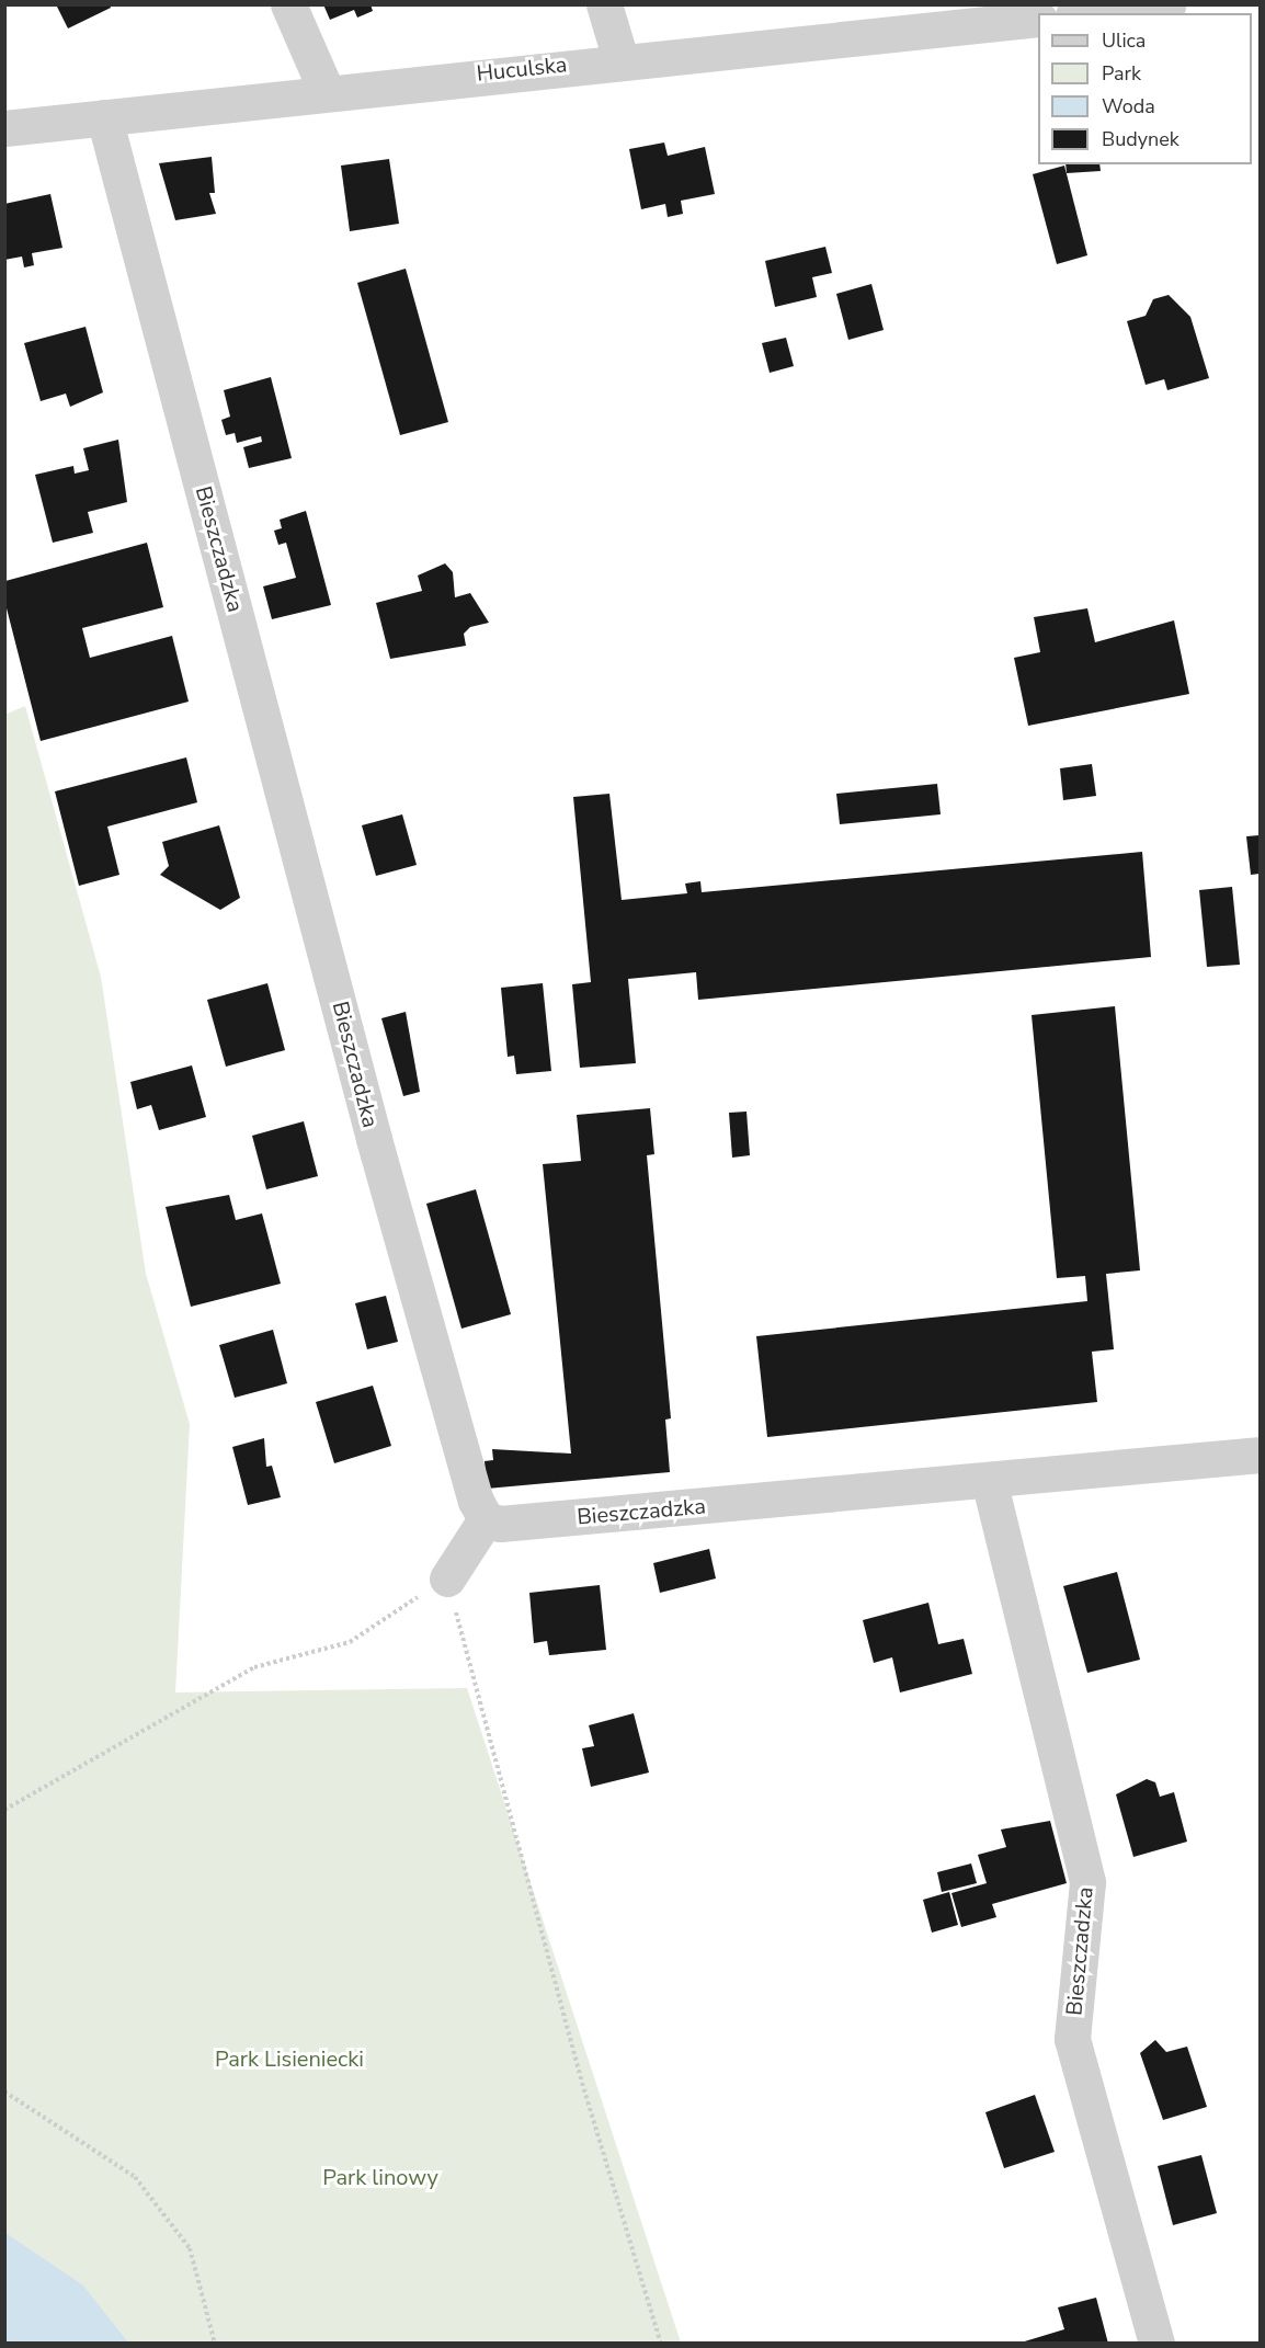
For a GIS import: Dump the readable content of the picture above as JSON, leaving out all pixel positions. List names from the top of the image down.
{
  "streets": {
    "street": ["Huculska", "Bieszczadzka"]
  },
  "crossings": [
    ["Huculska", "Bieszczadzka"]
  ],
  "parks": ["Park Lisieniecki", "Park linowy"],
  "legend": [
    "Ulica",
    "Park",
    "Woda",
    "Budynek"
  ]
}
